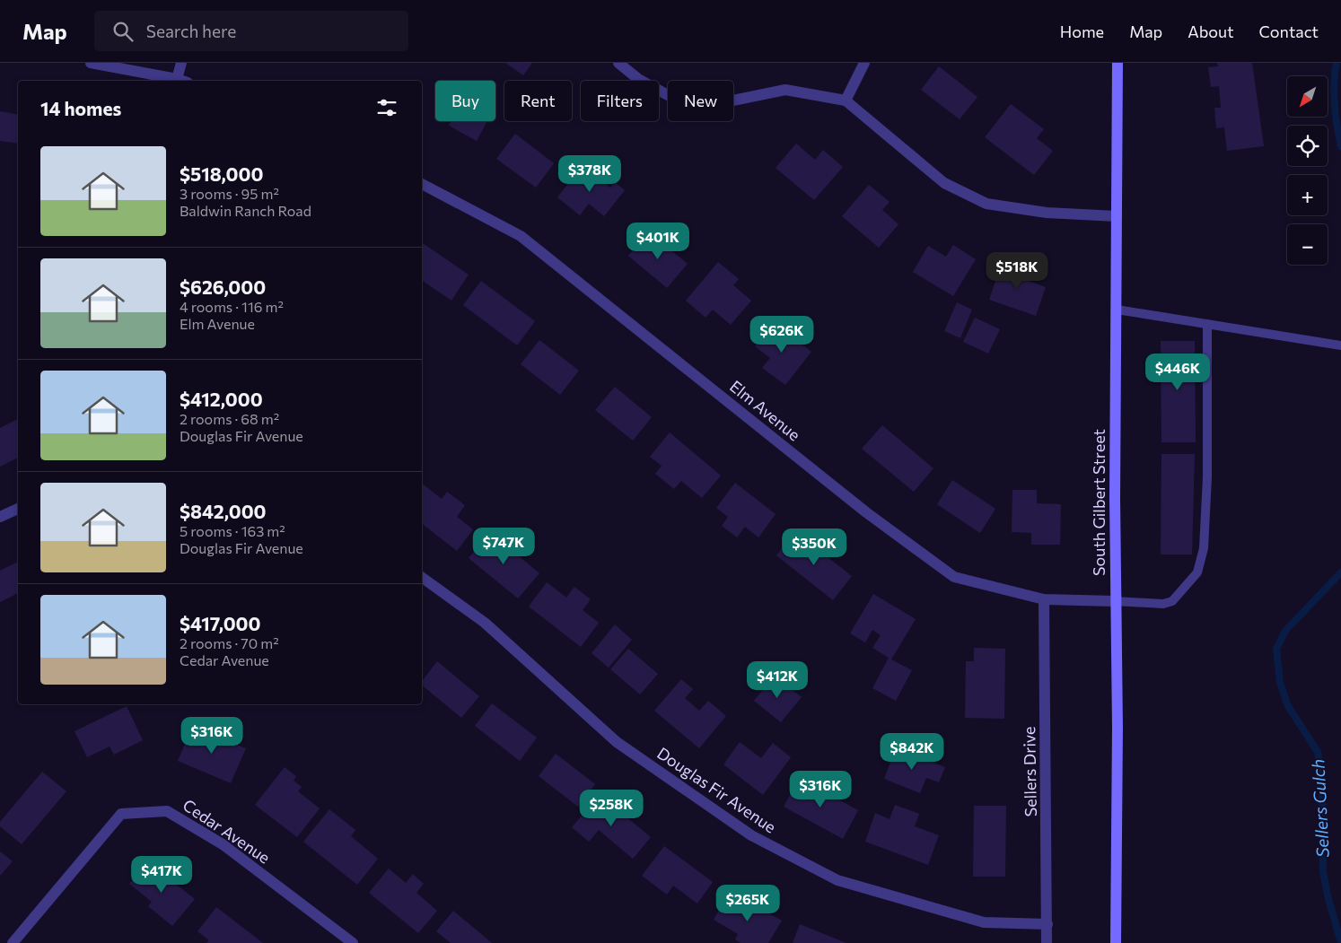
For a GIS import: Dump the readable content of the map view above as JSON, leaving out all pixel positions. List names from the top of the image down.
{
  "streets": {
    "street": [
      "Elm Avenue",
      "South Gilbert Street",
      "Sellers Drive",
      "Douglas Fir Avenue",
      "Cedar Avenue"
    ]
  },
  "crossings": [
    ["Elm Avenue", "South Gilbert Street"],
    ["Elm Avenue", "Sellers Drive"],
    ["Sellers Drive", "Douglas Fir Avenue"]
  ],
  "water": ["Sellers Gulch"],
  "north": "bottom left",
  "page": {
    "header": "Map",
    "search": "Search here",
    "nav": [
      "Home",
      "Map",
      "About",
      "Contact"
    ],
    "map_buttons": ["+", "−"],
    "chip": [
      "Buy",
      "Rent",
      "Filters",
      "New"
    ],
    "heading": "14 homes",
    "list": [
      {
        "name": "$518,000",
        "note": "3 rooms · 95 m² · Baldwin Ranch Road"
      },
      {
        "name": "$626,000",
        "note": "4 rooms · 116 m² · Elm Avenue"
      },
      {
        "name": "$412,000",
        "note": "2 rooms · 68 m² · Douglas Fir Avenue"
      },
      {
        "name": "$842,000",
        "note": "5 rooms · 163 m² · Douglas Fir Avenue"
      },
      {
        "name": "$417,000",
        "note": "2 rooms · 70 m² · Cedar Avenue"
      }
    ],
    "price": [
      "$378K",
      "$401K",
      "$518K",
      "$626K",
      "$446K",
      "$747K",
      "$350K",
      "$412K",
      "$316K",
      "$842K",
      "$316K",
      "$258K",
      "$417K",
      "$265K"
    ]
  }
}
